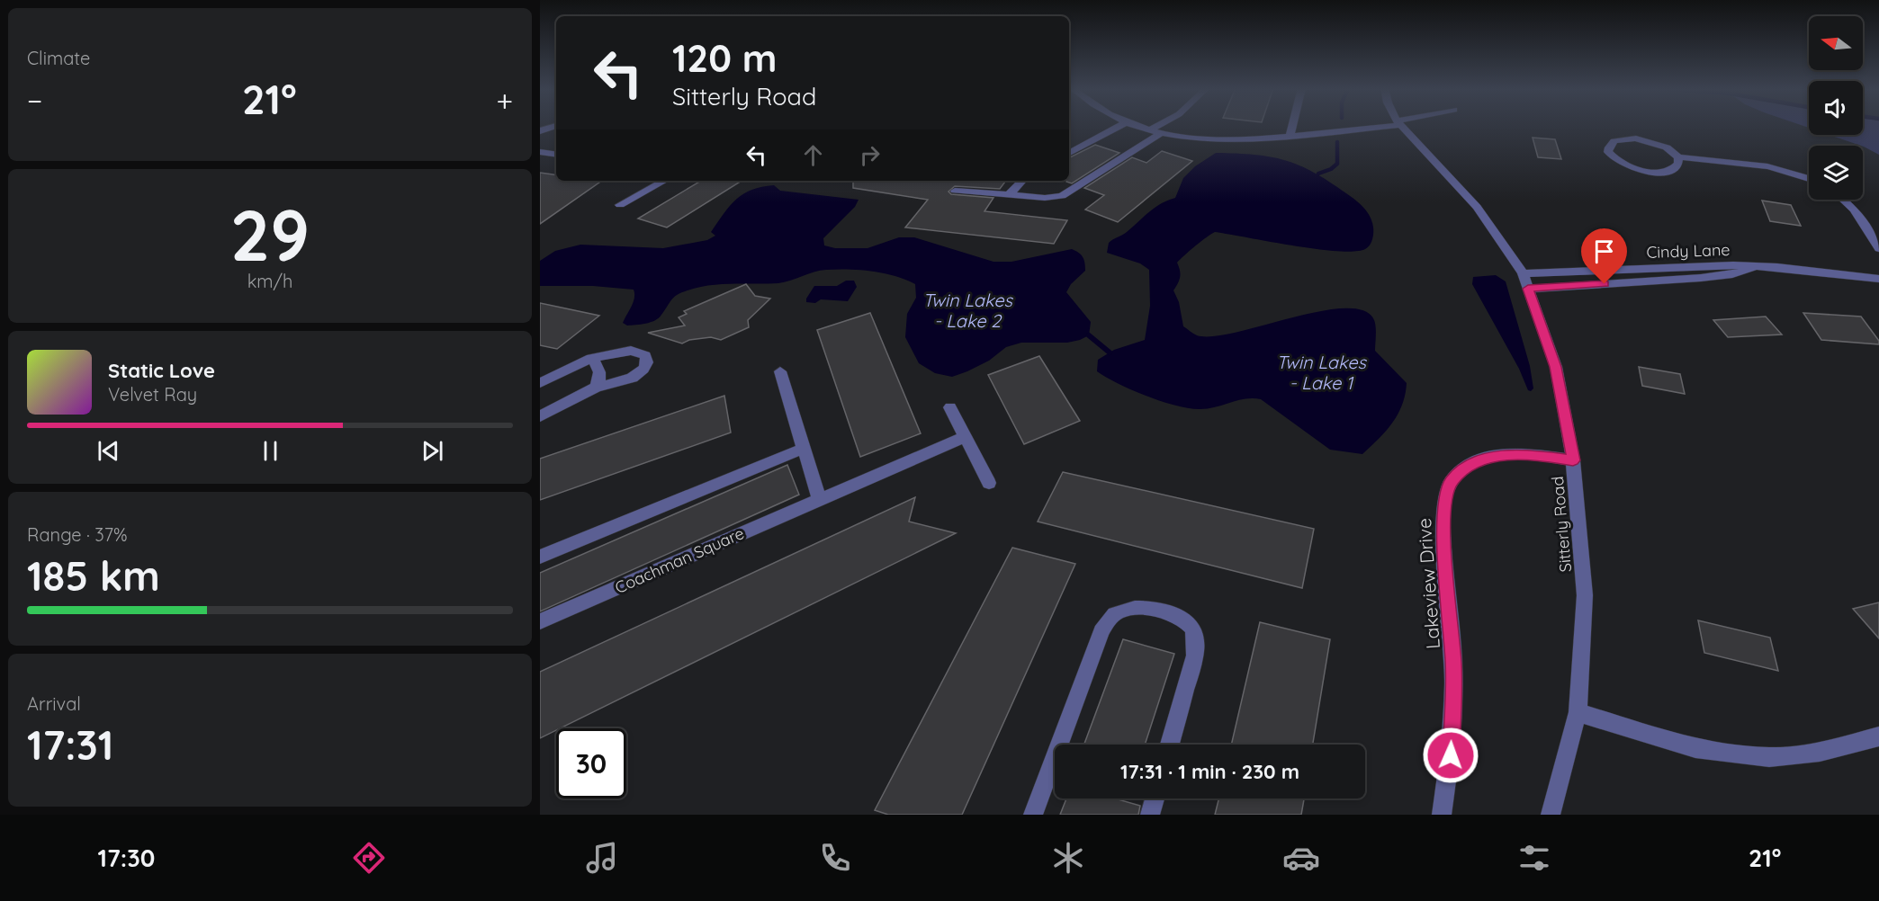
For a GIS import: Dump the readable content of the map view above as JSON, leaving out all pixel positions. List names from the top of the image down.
{
  "streets": {
    "street": [
      "Cindy Lane",
      "Sitterly Road",
      "Coachman Square",
      "Lakeview Drive"
    ]
  },
  "crossings": [
    ["Cindy Lane", "Sitterly Road"],
    ["Sitterly Road", "Lakeview Drive"]
  ],
  "water": ["Twin Lakes - Lake 2", "Twin Lakes - Lake 1"],
  "north": "left",
  "page": {
    "tile": [
      "Climate",
      ["29", "km/h"],
      ["Range · 37%", "185 km"],
      ["Arrival", "17:31"]
    ],
    "turn": ["120 m", "Sitterly Road"],
    "heat": ["−", "21°", "+"],
    "song": ["Static Love", "Velvet Ray"],
    "limit": "30",
    "trip": "17:31 · 1 min · 230 m",
    "tabs": ["17:30", "21°"]
  }
}
